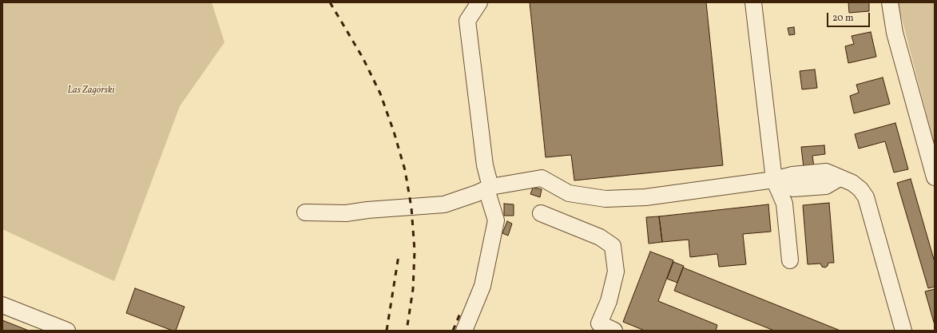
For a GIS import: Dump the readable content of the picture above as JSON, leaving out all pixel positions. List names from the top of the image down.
{
  "parks": ["Las Zagórski"],
  "scale_bar": "20 m"
}
